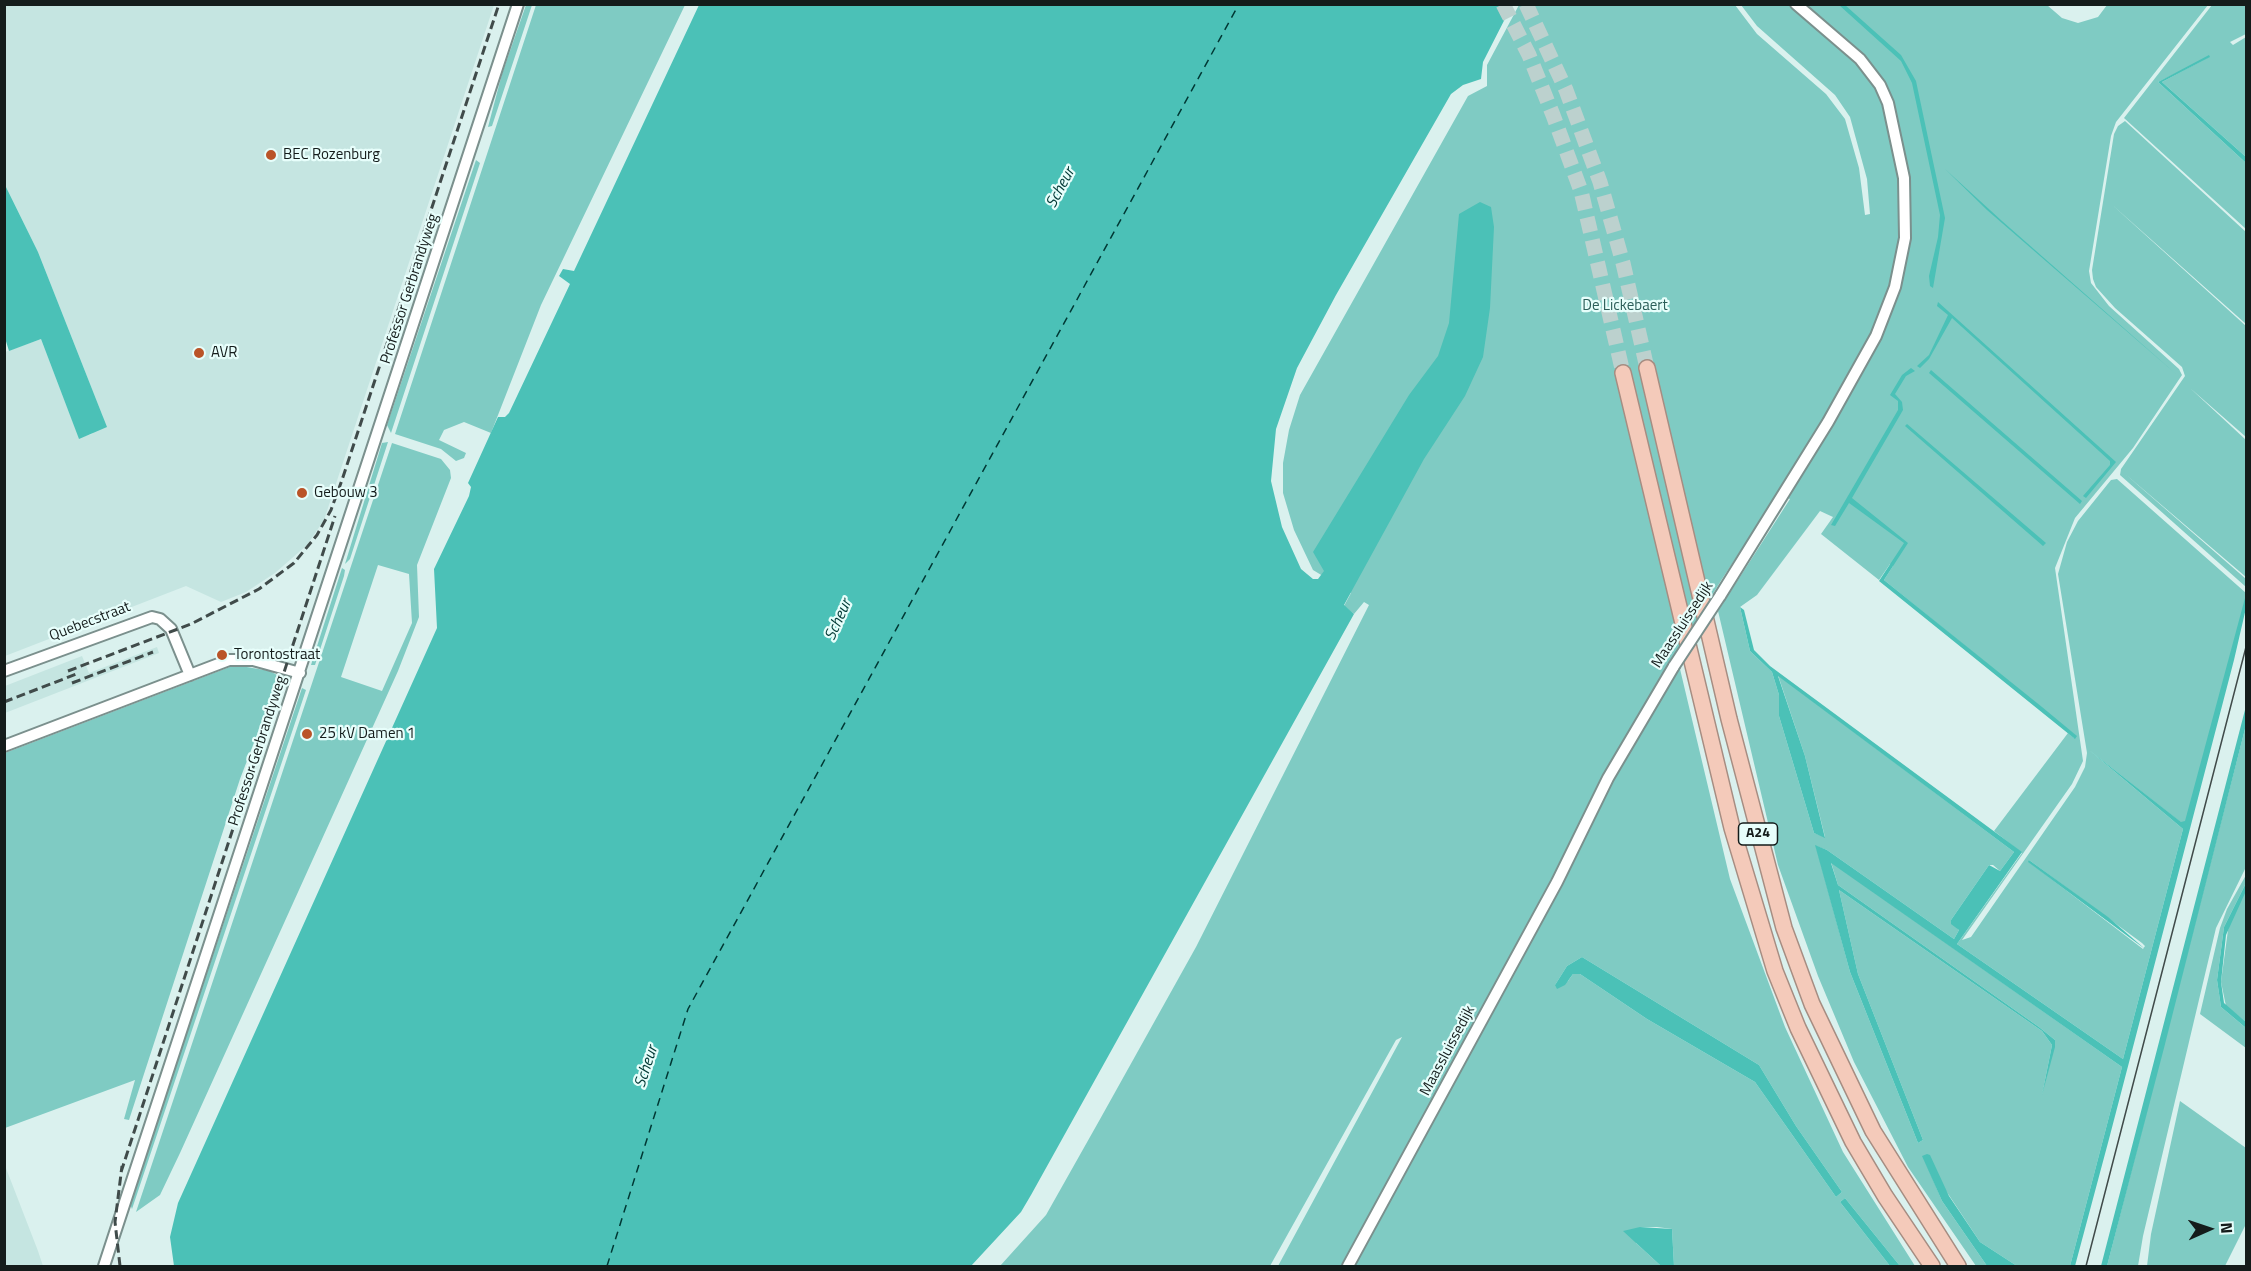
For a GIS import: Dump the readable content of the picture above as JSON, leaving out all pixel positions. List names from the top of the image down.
{
  "streets": {
    "highway": ["A24"],
    "street": ["Professor Gerbrandyweg", "Quebecstraat", "Maassluissedijk"]
  },
  "water": ["Scheur"],
  "parks": ["De Lickebaert"],
  "places": [
    "BEC Rozenburg",
    "AVR",
    "Gebouw 3",
    "Torontostraat",
    "25 kV Damen 1"
  ],
  "north": "right"
}
